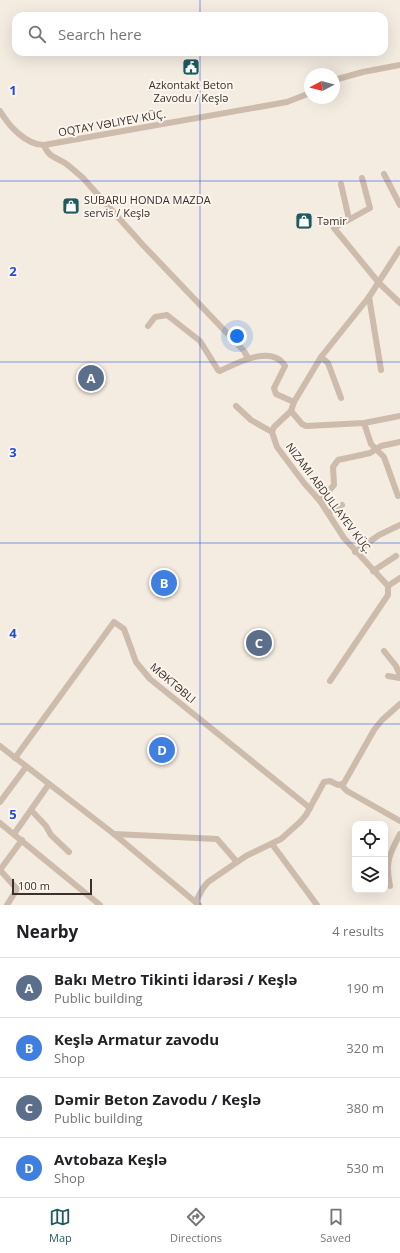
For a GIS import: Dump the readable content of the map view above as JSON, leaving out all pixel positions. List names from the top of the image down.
{
  "streets": {
    "street": ["OQTAY VƏLIYEV KÜÇ.", "NIZAMI ABDULLAYEV KÜÇ.", "MƏKTƏBLI"]
  },
  "places": {
    "public building": ["Azkontakt Beton Zavodu / Keşlə"],
    "shop": ["SUBARU HONDA MAZDA servis / Keşlə", "Təmir"]
  },
  "scale_bar": "100 m",
  "north": "left",
  "page": {
    "search": "Search here",
    "pins": [
      "A",
      "B",
      "C",
      "D"
    ],
    "scale": "100 m",
    "heading": ["Nearby", "4 results"],
    "list": [
      {
        "mark": "A",
        "name": "Bakı Metro Tikinti İdarəsi / Keşlə",
        "note": "Public building",
        "value": "190 m"
      },
      {
        "mark": "B",
        "name": "Keşlə Armatur zavodu",
        "note": "Shop",
        "value": "320 m"
      },
      {
        "mark": "C",
        "name": "Dəmir Beton Zavodu / Keşlə",
        "note": "Public building",
        "value": "380 m"
      },
      {
        "mark": "D",
        "name": "Avtobaza Keşlə",
        "note": "Shop",
        "value": "530 m"
      }
    ],
    "nav": ["Map", "Directions", "Saved"]
  },
  "grid": {
    "rows": [
      "1",
      "2",
      "3",
      "4",
      "5"
    ]
  }
}
